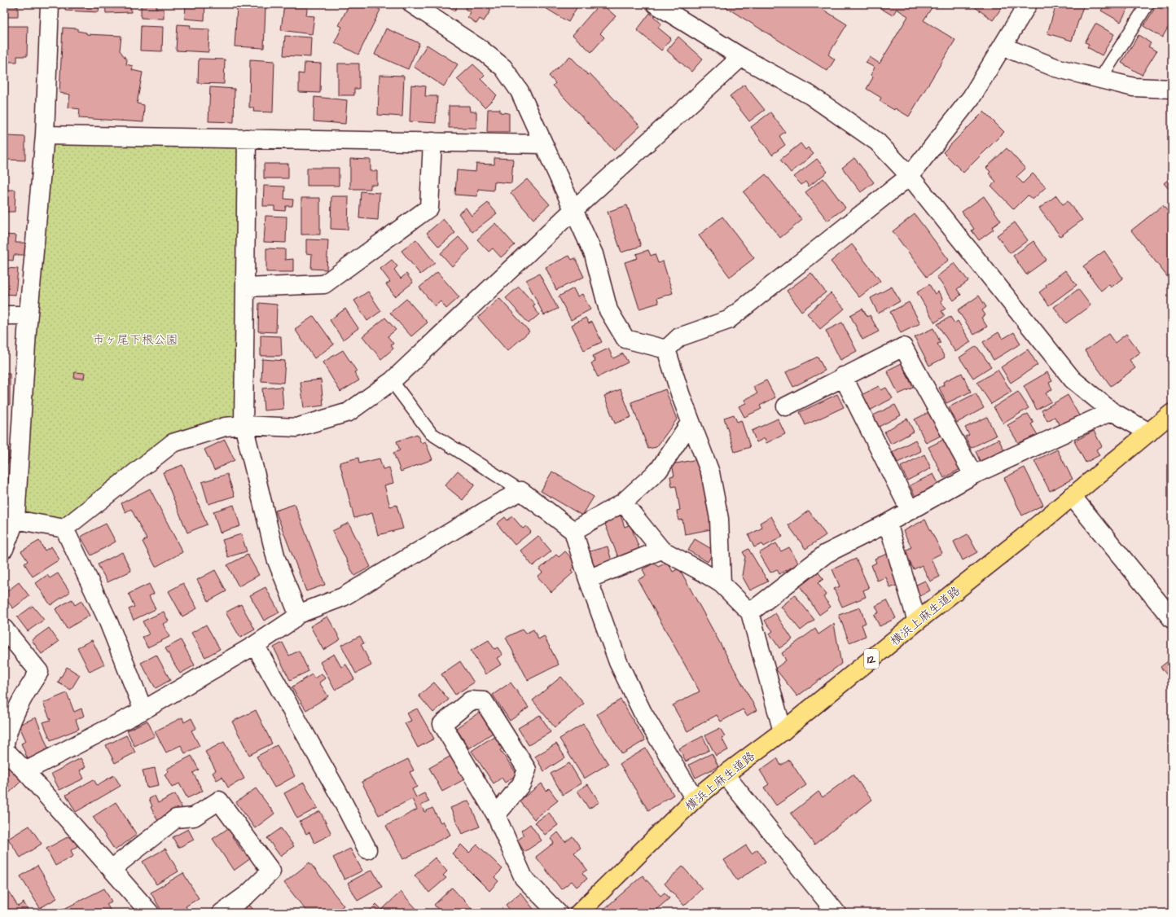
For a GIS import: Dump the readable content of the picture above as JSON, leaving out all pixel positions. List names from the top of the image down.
{
  "streets": {
    "main road": ["横浜上麻生道路", "12"]
  },
  "parks": ["市ヶ尾下根公園"]
}
